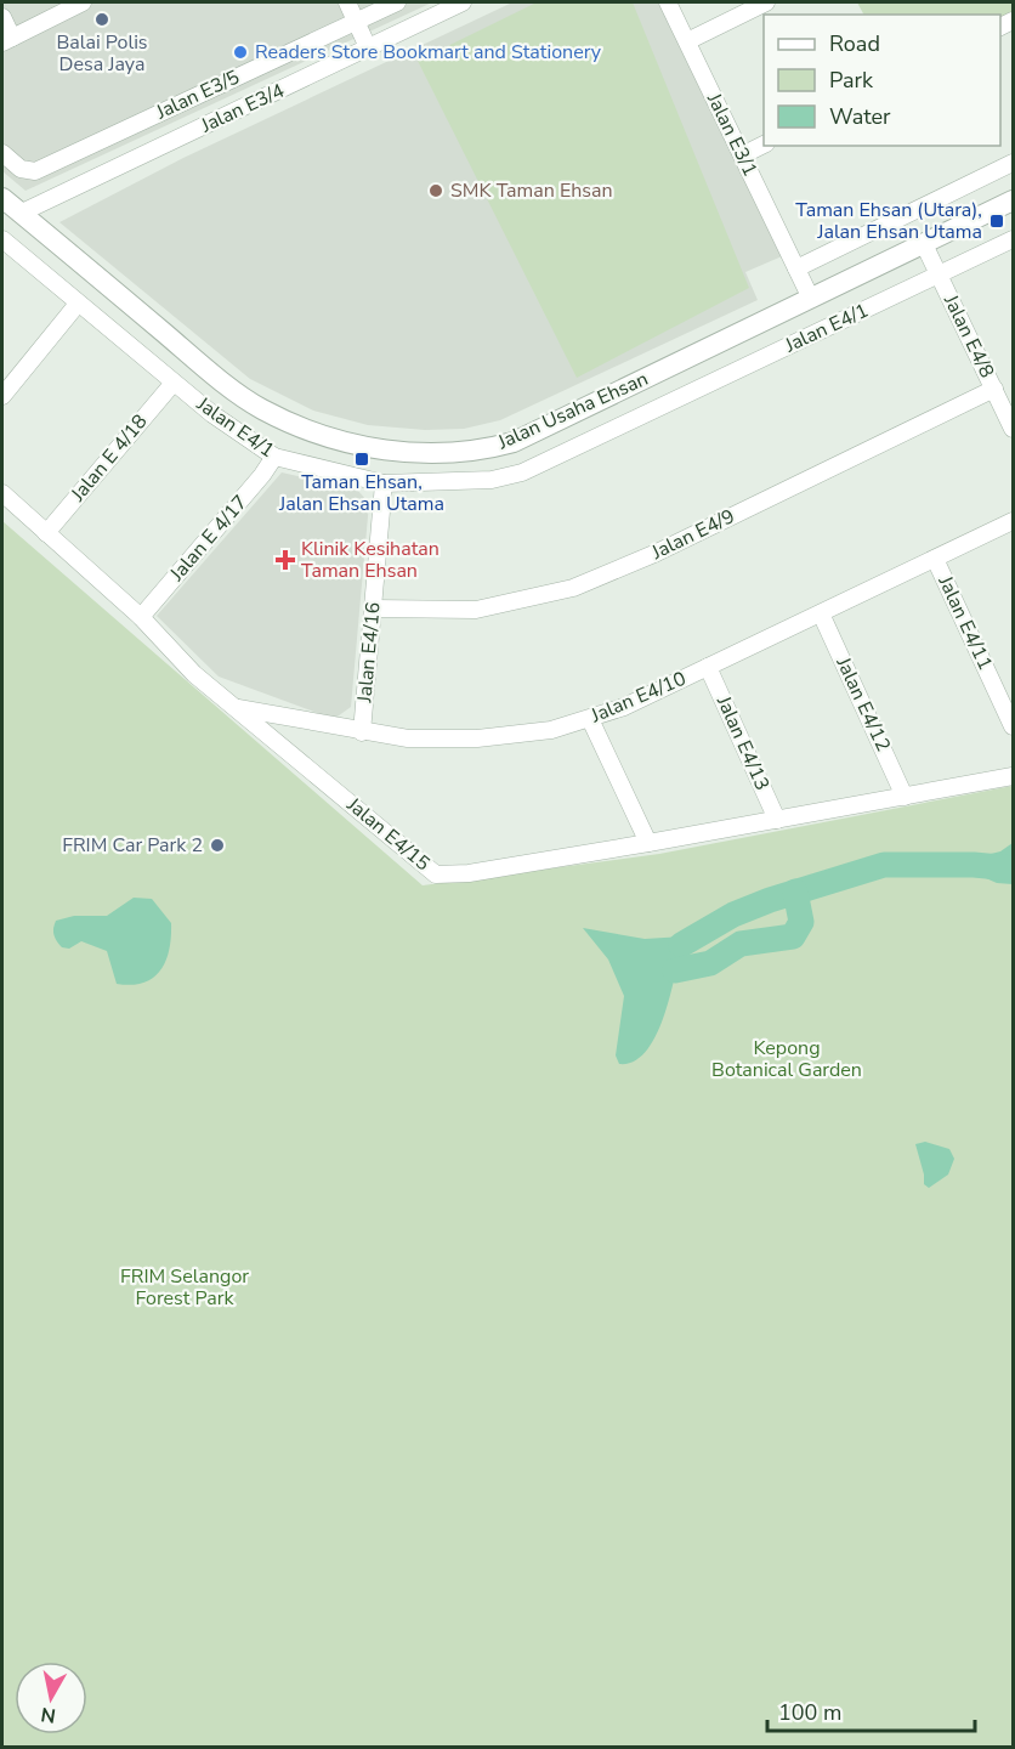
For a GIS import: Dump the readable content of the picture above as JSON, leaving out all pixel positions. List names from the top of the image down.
{
  "streets": {
    "street": [
      "Jalan E3/5",
      "Jalan E3/4",
      "Jalan E3/1",
      "Jalan E4/1",
      "Jalan E4/8",
      "Jalan Usaha Ehsan",
      "Jalan E 4/18",
      "Jalan E4/9",
      "Jalan E 4/17",
      "Jalan E4/11",
      "Jalan E4/16",
      "Jalan E4/10",
      "Jalan E4/12",
      "Jalan E4/13",
      "Jalan E4/15"
    ]
  },
  "crossings": [
    ["Jalan E3/4", "Jalan Usaha Ehsan"],
    ["Jalan E3/1", "Jalan Usaha Ehsan"],
    ["Jalan E4/1", "Jalan E4/8"],
    ["Jalan E4/1", "Jalan E 4/18"],
    ["Jalan E4/1", "Jalan E 4/17"],
    ["Jalan E4/1", "Jalan E4/16"],
    ["Jalan E4/8", "Jalan Usaha Ehsan"],
    ["Jalan E4/8", "Jalan E4/9"],
    ["Jalan E 4/18", "Jalan E4/15"],
    ["Jalan E4/9", "Jalan E4/16"],
    ["Jalan E 4/17", "Jalan E4/15"],
    ["Jalan E4/11", "Jalan E4/10"],
    ["Jalan E4/16", "Jalan E4/10"],
    ["Jalan E4/10", "Jalan E4/12"],
    ["Jalan E4/10", "Jalan E4/13"],
    ["Jalan E4/10", "Jalan E4/15"],
    ["Jalan E4/12", "Jalan E4/15"],
    ["Jalan E4/13", "Jalan E4/15"]
  ],
  "parks": ["Kepong Botanical Garden", "FRIM Selangor Forest Park"],
  "places": {
    "other": [
      "Balai Polis Desa Jaya",
      "Readers Store Bookmart and Stationery",
      "SMK Taman Ehsan",
      "FRIM Car Park 2"
    ],
    "transit": ["Taman Ehsan (Utara), Jalan Ehsan Utama", "Taman Ehsan, Jalan Ehsan Utama"],
    "health": ["Klinik Kesihatan Taman Ehsan"]
  },
  "legend": ["Road", "Park", "Water"],
  "scale_bar": "100 m",
  "north": "bottom"
}
